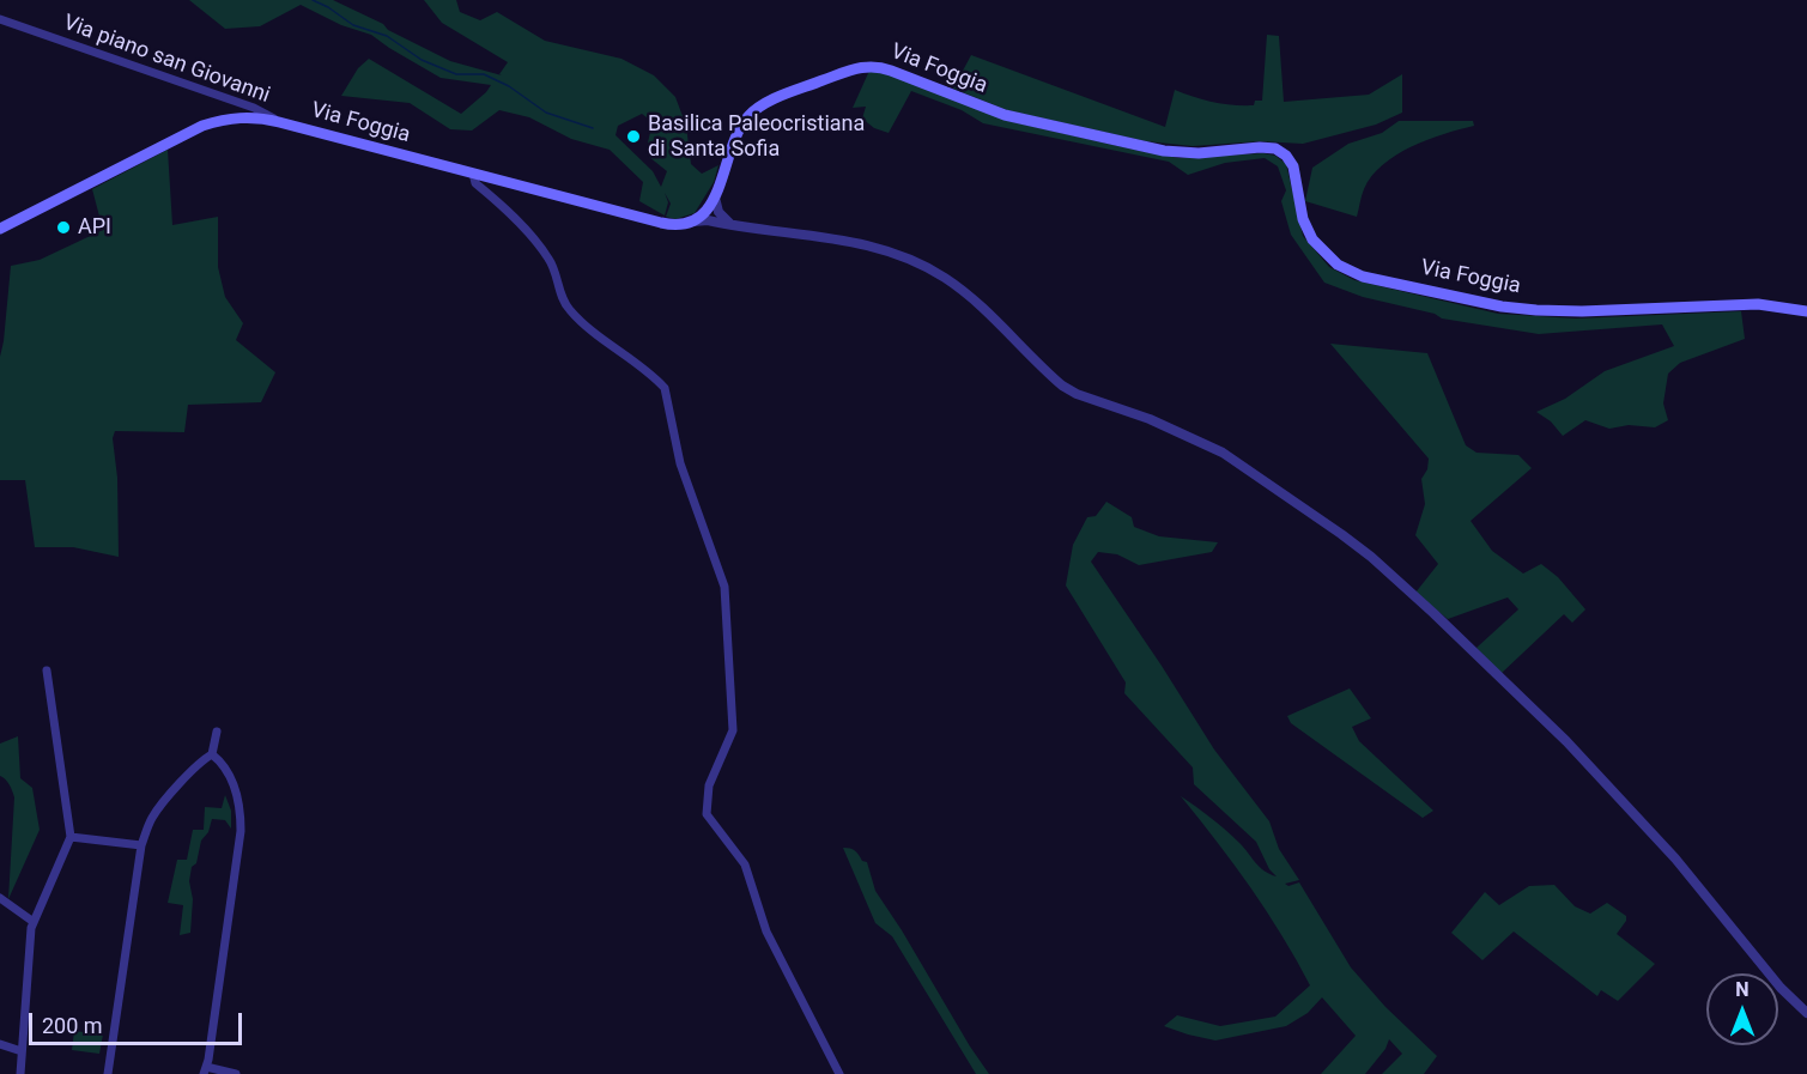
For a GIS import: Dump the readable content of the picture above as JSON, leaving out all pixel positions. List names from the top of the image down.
{
  "streets": {
    "main road": ["Via Foggia"],
    "street": ["Via piano san Giovanni"]
  },
  "crossings": [
    ["Via piano san Giovanni", "Via Foggia"]
  ],
  "places": ["Basilica Paleocristiana di Santa Sofia", "API"],
  "scale_bar": "200 m",
  "north": "top"
}
